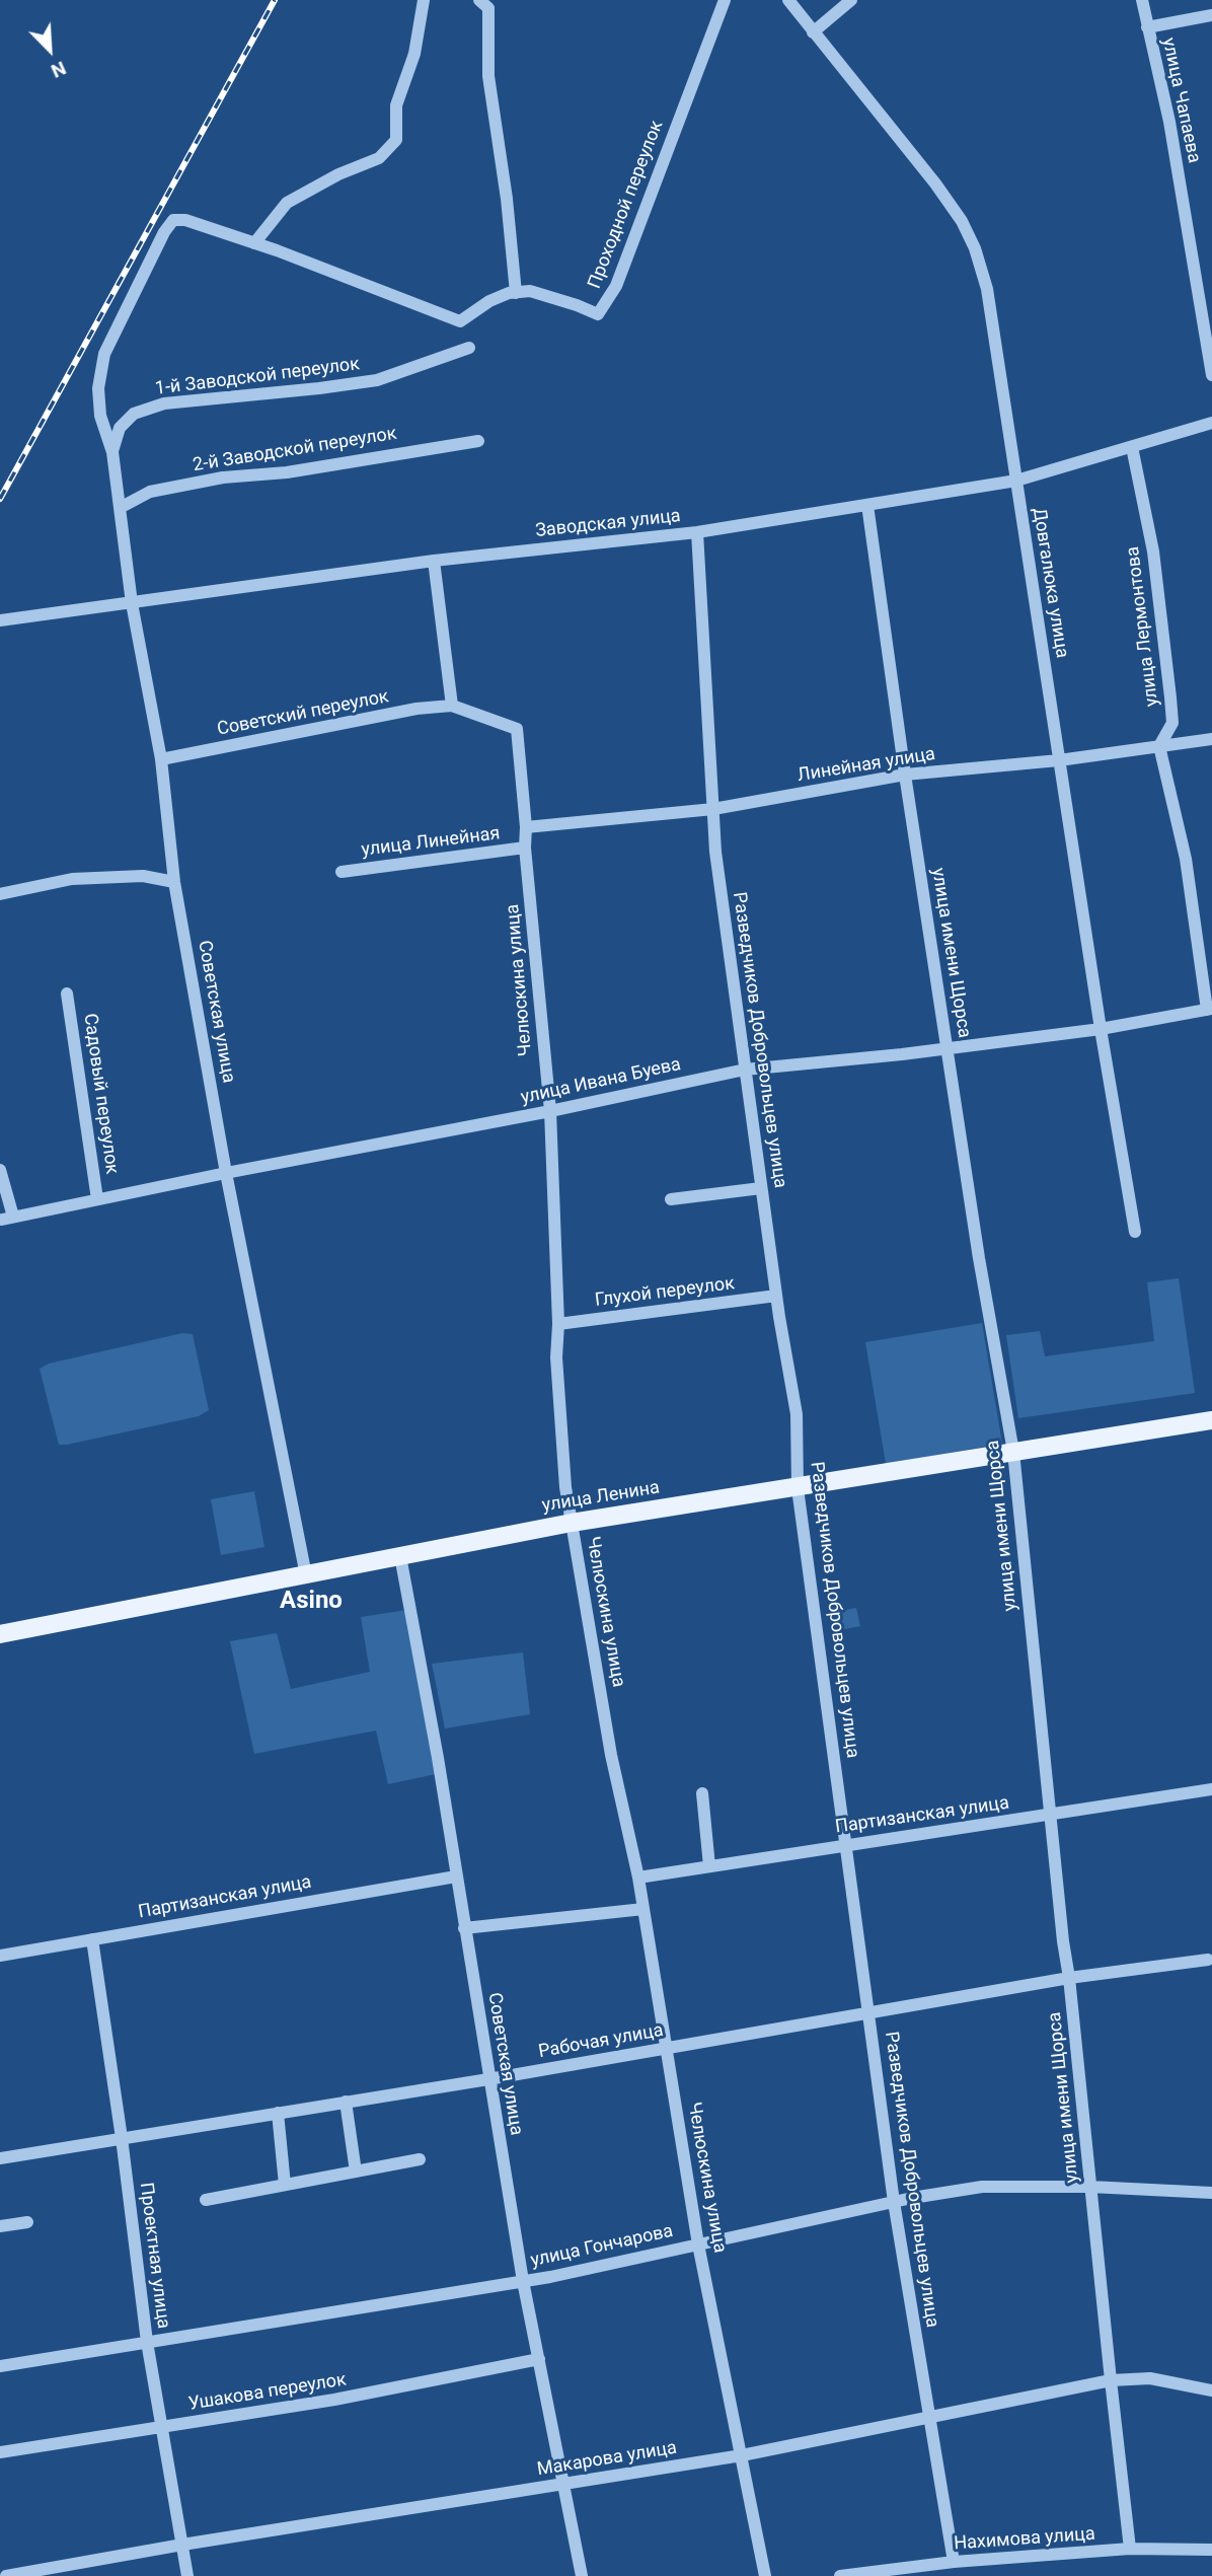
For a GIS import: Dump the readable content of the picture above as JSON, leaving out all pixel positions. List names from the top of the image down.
{
  "streets": {
    "main road": ["улица Ленина"],
    "street": [
      "улица Чапаева",
      "Проходной переулок",
      "1-й Заводской переулок",
      "2-й Заводской переулок",
      "Заводская улица",
      "Довгалюка улица",
      "улица Лермонтова",
      "Советский переулок",
      "Линейная улица",
      "улица Линейная",
      "улица имени Щорса",
      "Челюскина улица",
      "Советская улица",
      "Разведчиков Добровольцев улица",
      "улица Ивана Буева",
      "Садовый переулок",
      "Глухой переулок",
      "Партизанская улица",
      "Рабочая улица",
      "улица Гончарова",
      "Проектная улица",
      "Ушакова переулок",
      "Макарова улица",
      "Нахимова улица"
    ]
  },
  "crossings": [
    ["Проходной переулок", "Советская улица"],
    ["1-й Заводской переулок", "Советская улица"],
    ["2-й Заводской переулок", "Советская улица"],
    ["Заводская улица", "Довгалюка улица"],
    ["Заводская улица", "улица Лермонтова"],
    ["Заводская улица", "улица имени Щорса"],
    ["Заводская улица", "Советская улица"],
    ["Заводская улица", "Разведчиков Добровольцев улица"],
    ["Довгалюка улица", "Линейная улица"],
    ["Довгалюка улица", "улица Ивана Буева"],
    ["улица Лермонтова", "Линейная улица"],
    ["Советский переулок", "Челюскина улица"],
    ["Советский переулок", "Советская улица"],
    ["Линейная улица", "улица имени Щорса"],
    ["Линейная улица", "Челюскина улица"],
    ["Линейная улица", "Разведчиков Добровольцев улица"],
    ["улица Линейная", "Челюскина улица"],
    ["улица имени Щорса", "улица Ивана Буева"],
    ["улица имени Щорса", "улица Ленина"],
    ["улица имени Щорса", "Партизанская улица"],
    ["улица имени Щорса", "Рабочая улица"],
    ["улица имени Щорса", "улица Гончарова"],
    ["улица имени Щорса", "Макарова улица"],
    ["улица имени Щорса", "Нахимова улица"],
    ["Челюскина улица", "улица Ивана Буева"],
    ["Челюскина улица", "Глухой переулок"],
    ["Челюскина улица", "улица Ленина"],
    ["Челюскина улица", "Партизанская улица"],
    ["Челюскина улица", "Рабочая улица"],
    ["Челюскина улица", "улица Гончарова"],
    ["Челюскина улица", "Макарова улица"],
    ["Советская улица", "улица Ивана Буева"],
    ["Советская улица", "улица Ленина"],
    ["Советская улица", "Партизанская улица"],
    ["Советская улица", "Рабочая улица"],
    ["Советская улица", "улица Гончарова"],
    ["Советская улица", "Ушакова переулок"],
    ["Советская улица", "Макарова улица"],
    ["Разведчиков Добровольцев улица", "улица Ивана Буева"],
    ["Разведчиков Добровольцев улица", "Глухой переулок"],
    ["Разведчиков Добровольцев улица", "улица Ленина"],
    ["Разведчиков Добровольцев улица", "Партизанская улица"],
    ["Разведчиков Добровольцев улица", "Рабочая улица"],
    ["Разведчиков Добровольцев улица", "улица Гончарова"],
    ["Разведчиков Добровольцев улица", "Макарова улица"],
    ["Разведчиков Добровольцев улица", "Нахимова улица"],
    ["улица Ивана Буева", "Садовый переулок"],
    ["Партизанская улица", "Проектная улица"],
    ["Рабочая улица", "Проектная улица"],
    ["улица Гончарова", "Проектная улица"],
    ["Проектная улица", "Ушакова переулок"],
    ["Проектная улица", "Макарова улица"]
  ],
  "districts": ["Asino"],
  "north": "bottom right"
}
